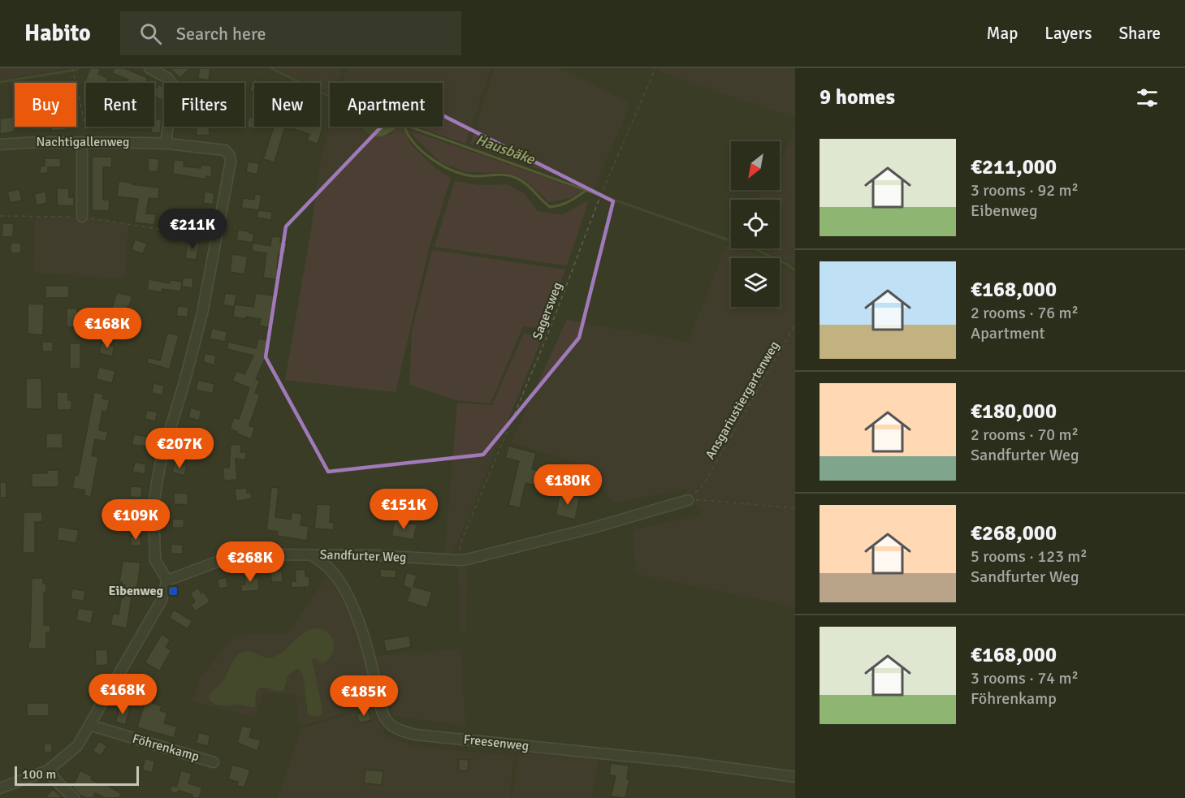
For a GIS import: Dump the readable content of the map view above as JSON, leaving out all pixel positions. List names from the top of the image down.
{
  "streets": {
    "street": [
      "Nachtigallenweg",
      "Sandfurter Weg",
      "Freesenweg",
      "Föhrenkamp"
    ],
    "path": ["Sagersweg", "Ansgariustiergartenweg"]
  },
  "crossings": [
    ["Sagersweg", "Sandfurter Weg"],
    ["Ansgariustiergartenweg", "Sandfurter Weg"],
    ["Sandfurter Weg", "Freesenweg"]
  ],
  "water": ["Hausbäke"],
  "places": {
    "transit": ["Eibenweg"]
  },
  "scale_bar": "100 m",
  "north": "bottom left",
  "page": {
    "header": "Habito",
    "search": "Search here",
    "nav": ["Map", "Layers", "Share"],
    "heading": "9 homes",
    "chip": [
      "Buy",
      "Rent",
      "Filters",
      "New",
      "Apartment"
    ],
    "list": [
      {
        "name": "€211,000",
        "note": "3 rooms · 92 m² · Eibenweg"
      },
      {
        "name": "€168,000",
        "note": "2 rooms · 76 m² · Apartment"
      },
      {
        "name": "€180,000",
        "note": "2 rooms · 70 m² · Sandfurter Weg"
      },
      {
        "name": "€268,000",
        "note": "5 rooms · 123 m² · Sandfurter Weg"
      },
      {
        "name": "€168,000",
        "note": "3 rooms · 74 m² · Föhrenkamp"
      }
    ],
    "price": [
      "€211K",
      "€168K",
      "€207K",
      "€180K",
      "€151K",
      "€109K",
      "€268K",
      "€168K",
      "€185K"
    ],
    "scale": "100 m"
  }
}
